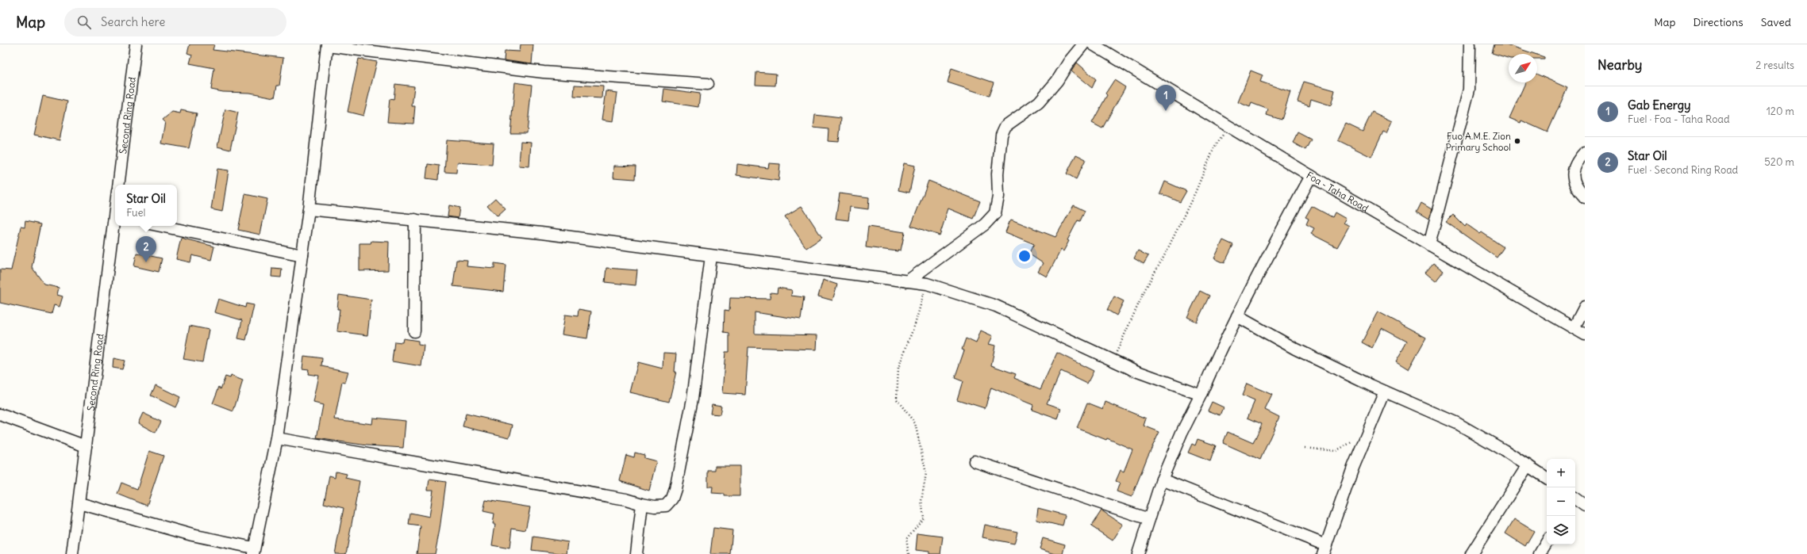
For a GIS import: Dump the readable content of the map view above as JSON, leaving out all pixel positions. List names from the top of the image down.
{
  "streets": {
    "street": ["Second Ring Road", "Foa - Taha Road"]
  },
  "places": ["Fuo A.M.E. Zion Primary School"],
  "north": "top right",
  "page": {
    "header": "Map",
    "search": "Search here",
    "nav": ["Map", "Directions", "Saved"],
    "heading": ["Nearby", "2 results"],
    "pins": ["1", "2"],
    "list": [
      {
        "mark": "1",
        "name": "Gab Energy",
        "note": "Fuel · Foa - Taha Road",
        "value": "120 m"
      },
      {
        "mark": "2",
        "name": "Star Oil",
        "note": "Fuel · Second Ring Road",
        "value": "520 m"
      }
    ],
    "popup": ["Star Oil", "Fuel"],
    "map_buttons": ["+", "−"]
  }
}
